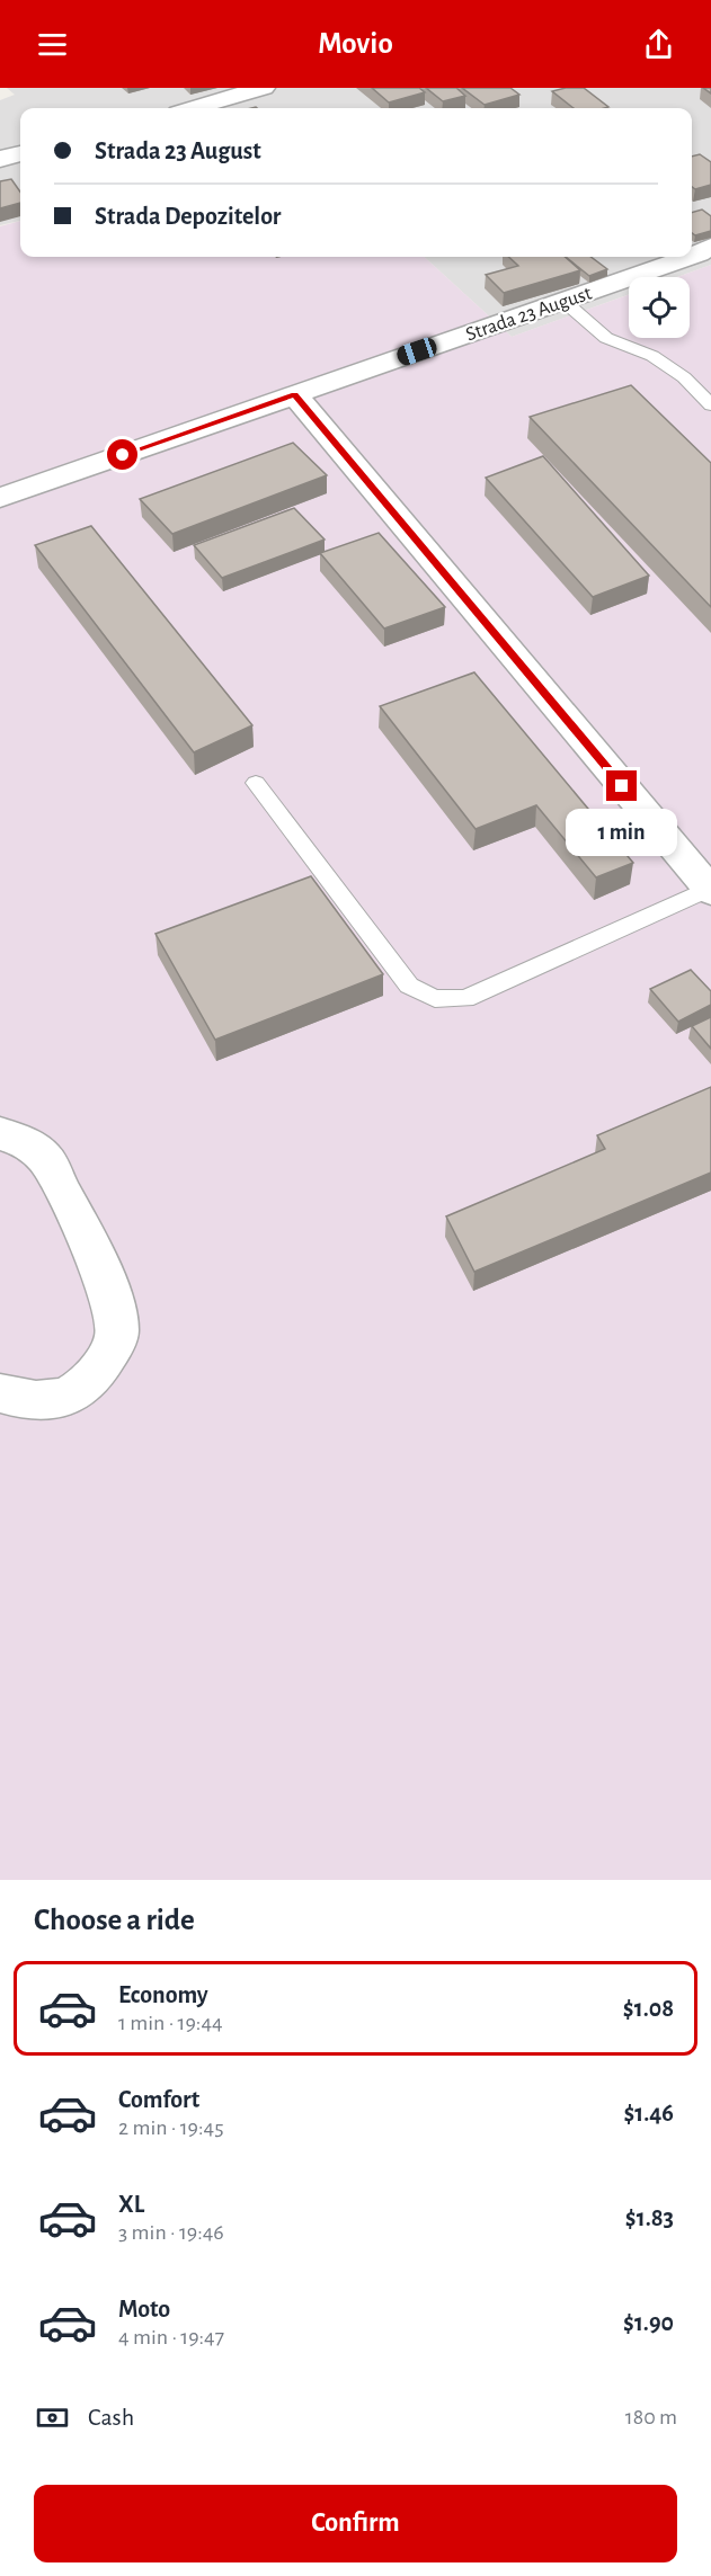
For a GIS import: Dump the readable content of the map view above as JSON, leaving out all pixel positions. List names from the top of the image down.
{
  "streets": {
    "street": ["Strada 23 August"]
  },
  "page": {
    "header": "Movio",
    "banner": ["Strada 23 August", "Strada Depozitelor"],
    "bubble": "1 min",
    "heading": "Choose a ride",
    "list": [
      {
        "name": "Economy",
        "note": "1 min · 19:44",
        "value": "$1.08"
      },
      {
        "name": "Comfort",
        "note": "2 min · 19:45",
        "value": "$1.46"
      },
      {
        "name": "XL",
        "note": "3 min · 19:46",
        "value": "$1.83"
      },
      {
        "name": "Moto",
        "note": "4 min · 19:47",
        "value": "$1.90"
      }
    ],
    "pay": ["Cash", "180 m"],
    "buttons": "Confirm"
  }
}
